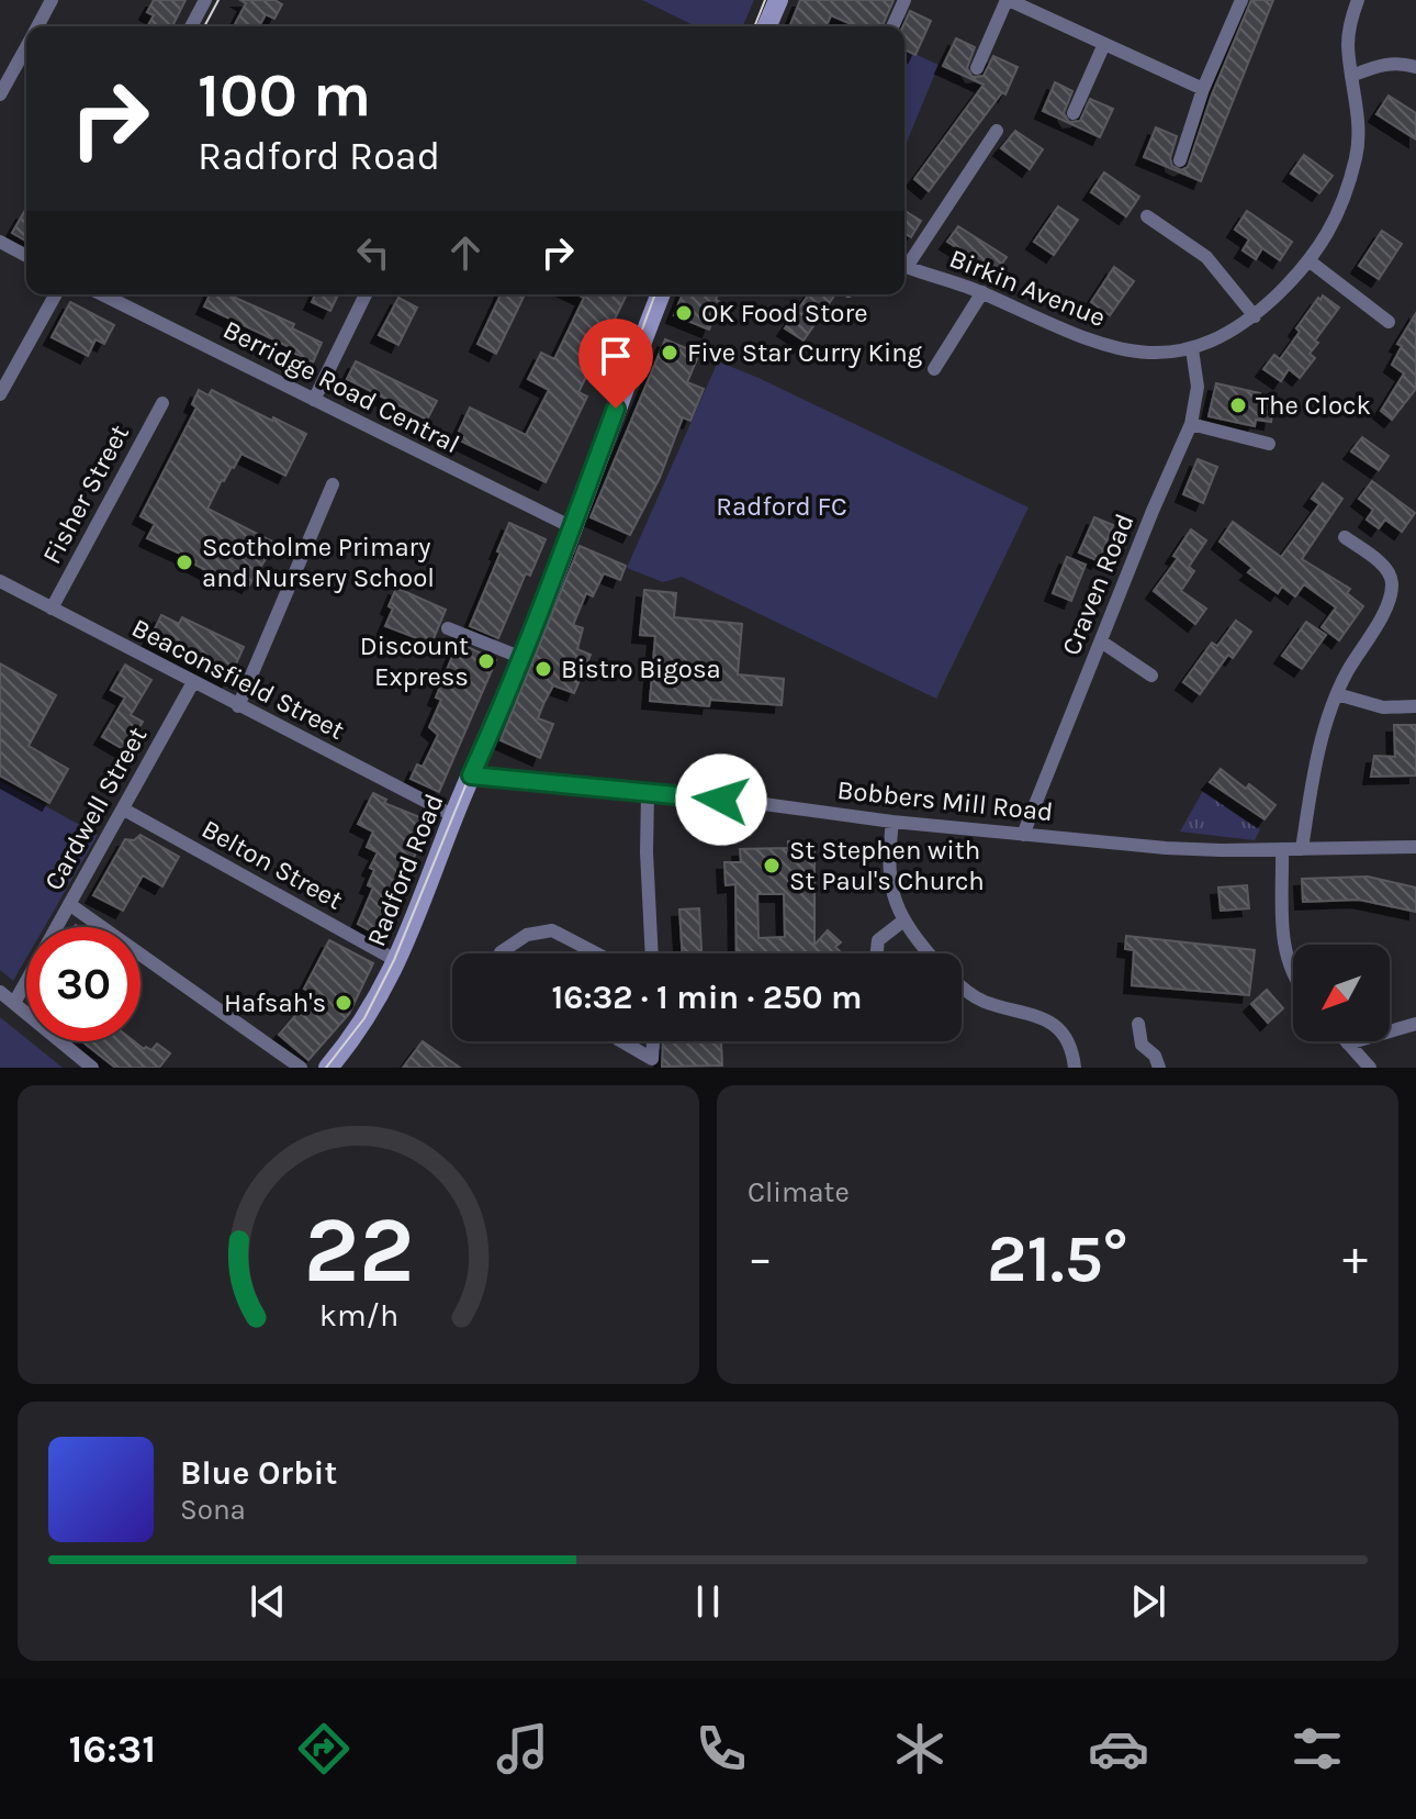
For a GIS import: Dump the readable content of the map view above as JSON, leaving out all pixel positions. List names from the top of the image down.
{
  "streets": {
    "street": [
      "Birkin Avenue",
      "Berridge Road Central",
      "Fisher Street",
      "Craven Road",
      "Beaconsfield Street",
      "Bobbers Mill Road",
      "Cardwell Street",
      "Belton Street",
      "Radford Road"
    ]
  },
  "crossings": [
    ["Birkin Avenue", "Craven Road"],
    ["Berridge Road Central", "Radford Road"],
    ["Fisher Street", "Beaconsfield Street"],
    ["Craven Road", "Bobbers Mill Road"],
    ["Beaconsfield Street", "Cardwell Street"],
    ["Beaconsfield Street", "Radford Road"],
    ["Bobbers Mill Road", "Radford Road"],
    ["Cardwell Street", "Belton Street"],
    ["Belton Street", "Radford Road"]
  ],
  "parks": ["Radford FC"],
  "places": [
    "OK Food Store",
    "Five Star Curry King",
    "The Clock",
    "Scotholme Primary and Nursery School",
    "Discount Express",
    "Bistro Bigosa",
    "St Stephen with St Paul's Church",
    "Hafsah's"
  ],
  "north": "bottom left",
  "page": {
    "turn": ["100 m", "Radford Road"],
    "limit": "30",
    "trip": "16:32 · 1 min · 250 m",
    "tile": "Climate",
    "heat": ["−", "21.5°", "+"],
    "song": ["Blue Orbit", "Sona"],
    "tabs": "16:31",
    "gauge": ["22", "km/h"]
  }
}
